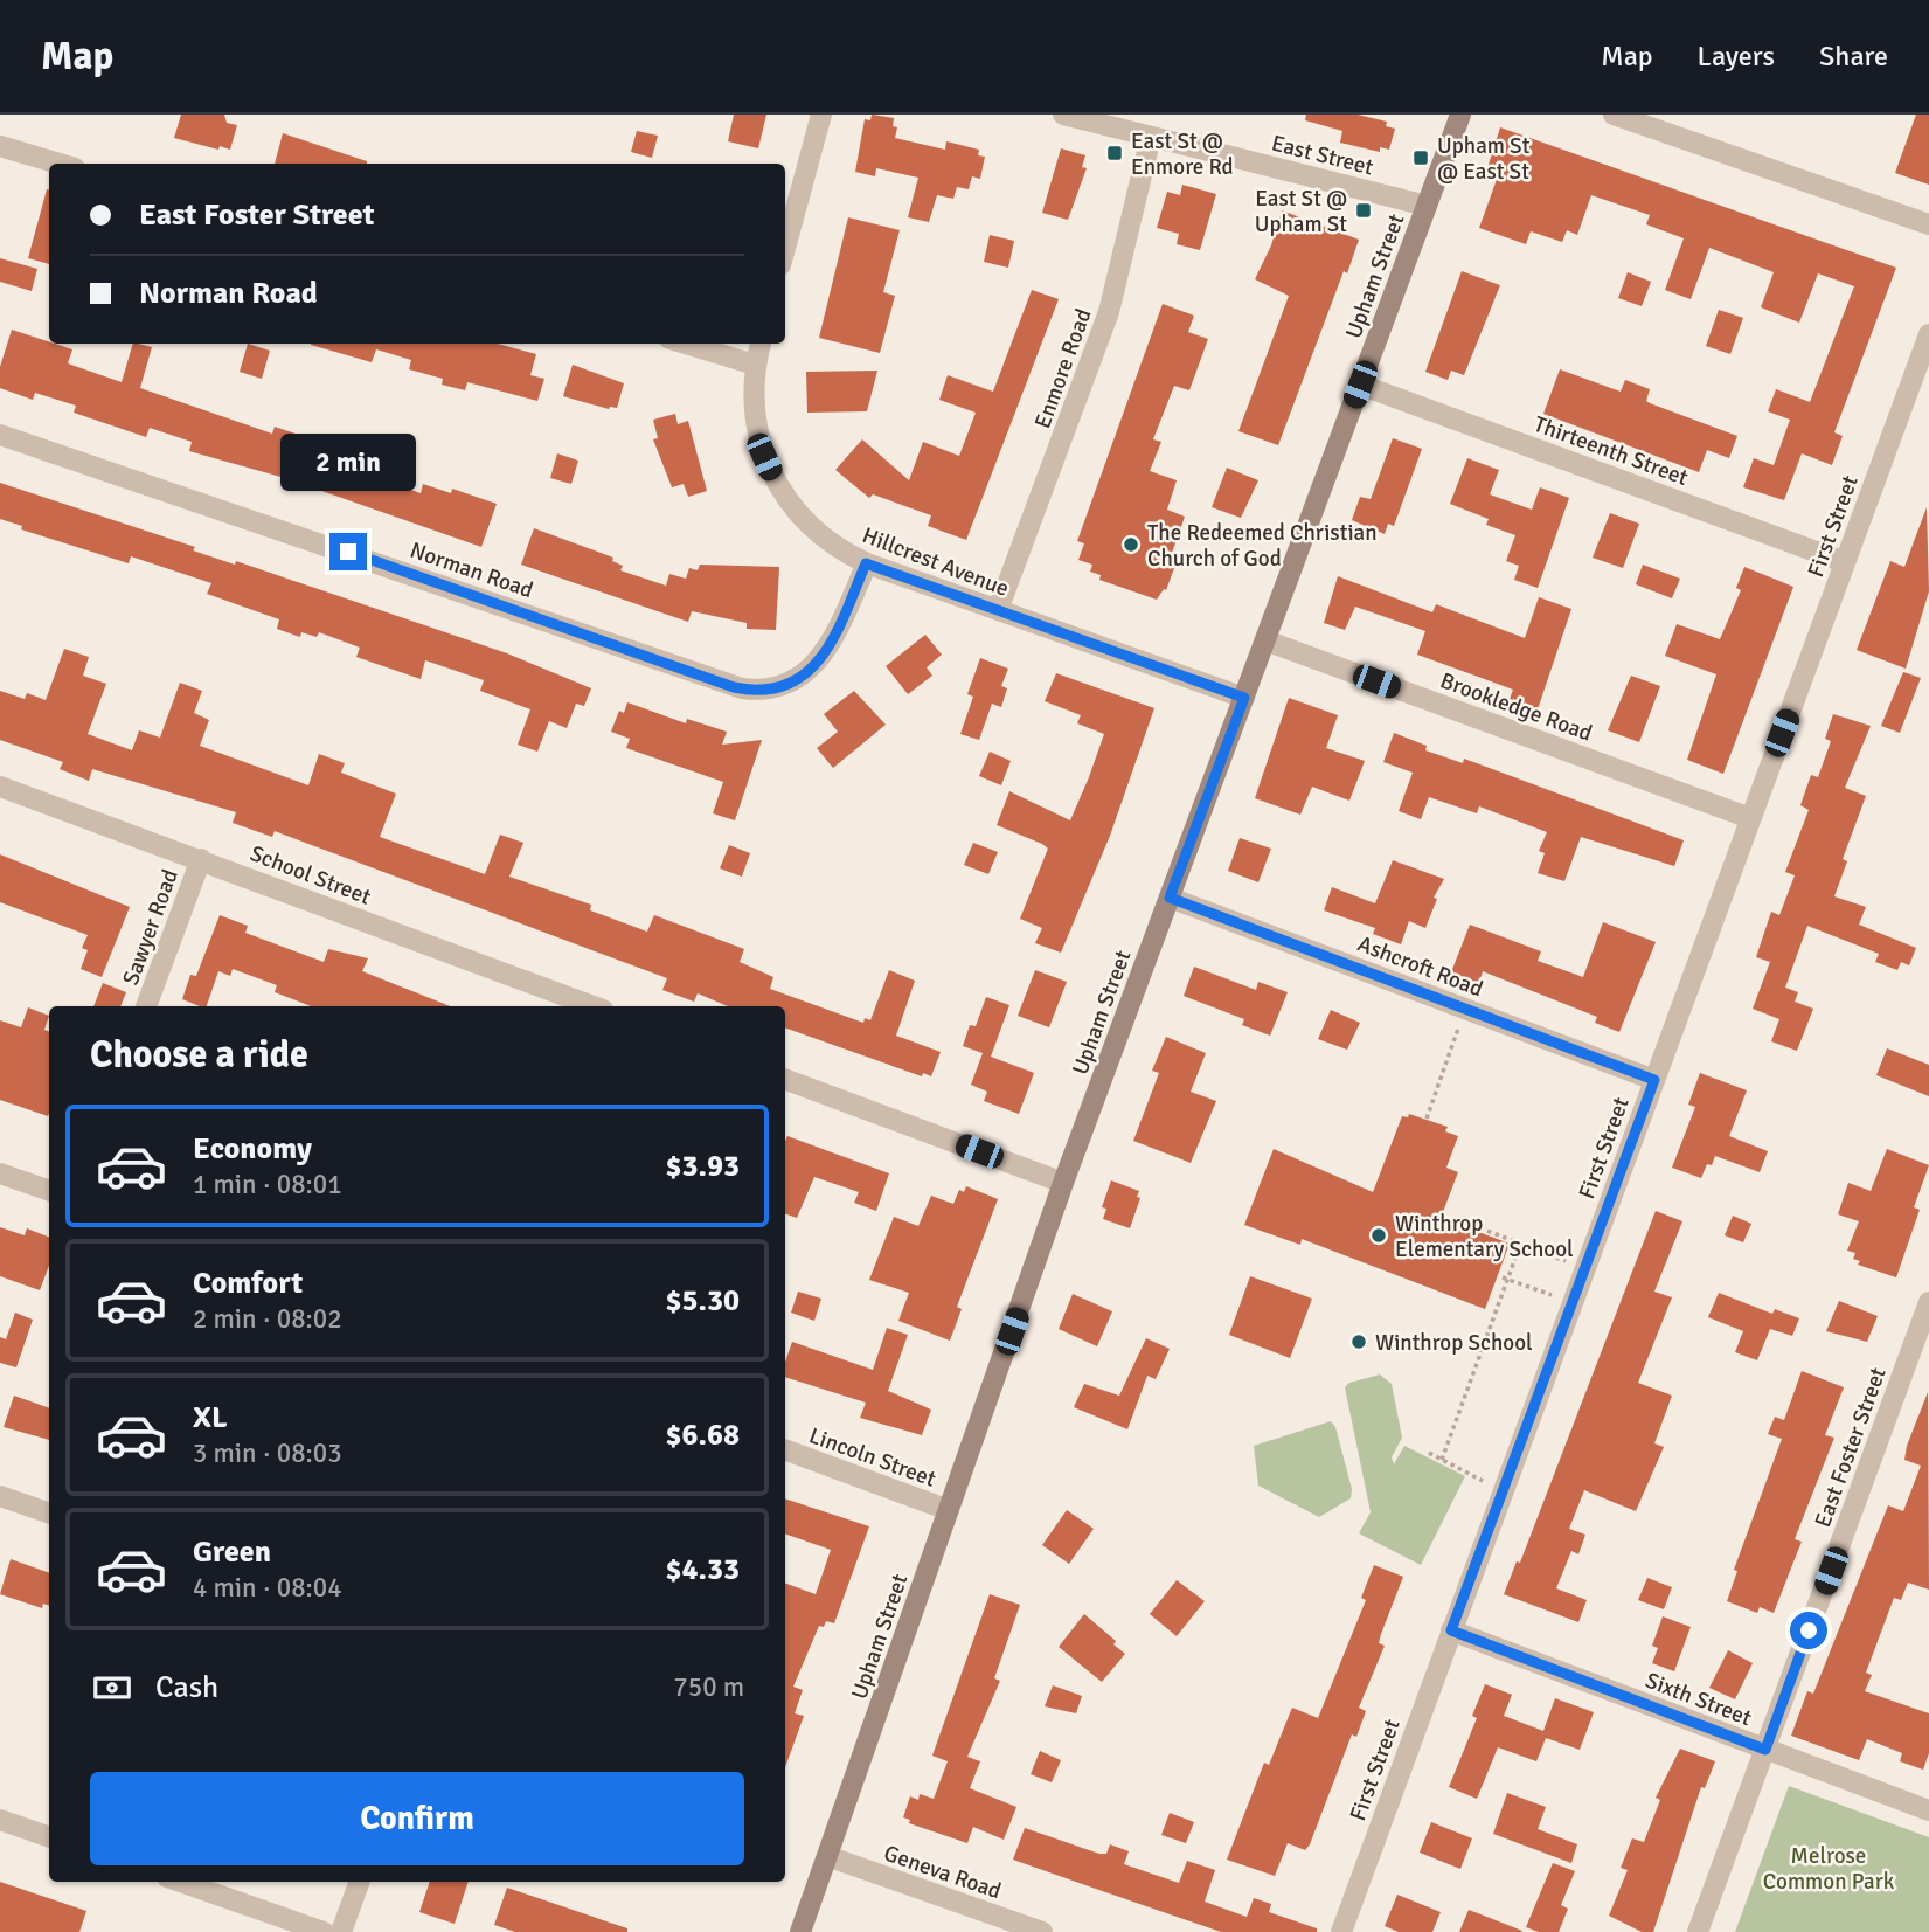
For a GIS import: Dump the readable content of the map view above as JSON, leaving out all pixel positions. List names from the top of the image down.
{
  "streets": {
    "main road": ["Upham Street"],
    "street": [
      "East Street",
      "Enmore Road",
      "Thirteenth Street",
      "First Street",
      "Hillcrest Avenue",
      "Norman Road",
      "Brookledge Road",
      "School Street",
      "Sawyer Road",
      "Ashcroft Road",
      "East Foster Street",
      "Lincoln Street",
      "Sixth Street",
      "Geneva Road"
    ]
  },
  "crossings": [
    ["East Street", "Upham Street"],
    ["East Street", "Enmore Road"],
    ["Upham Street", "Thirteenth Street"],
    ["Upham Street", "Hillcrest Avenue"],
    ["Upham Street", "Brookledge Road"],
    ["Upham Street", "Ashcroft Road"],
    ["Upham Street", "Lincoln Street"],
    ["Upham Street", "Geneva Road"],
    ["Enmore Road", "Hillcrest Avenue"],
    ["Thirteenth Street", "First Street"],
    ["First Street", "Brookledge Road"],
    ["First Street", "Ashcroft Road"],
    ["First Street", "Sixth Street"],
    ["Hillcrest Avenue", "Norman Road"],
    ["School Street", "Sawyer Road"],
    ["East Foster Street", "Sixth Street"]
  ],
  "parks": ["Melrose Common Park"],
  "places": {
    "transit": ["East St @ Enmore Rd", "Upham St @ East St", "East St @ Upham St"],
    "other": ["The Redeemed Christian Church of God", "Winthrop Elementary School", "Winthrop School"]
  },
  "page": {
    "header": "Map",
    "nav": ["Map", "Layers", "Share"],
    "banner": ["East Foster Street", "Norman Road"],
    "bubble": "2 min",
    "heading": "Choose a ride",
    "list": [
      {
        "name": "Economy",
        "note": "1 min · 08:01",
        "value": "$3.93"
      },
      {
        "name": "Comfort",
        "note": "2 min · 08:02",
        "value": "$5.30"
      },
      {
        "name": "XL",
        "note": "3 min · 08:03",
        "value": "$6.68"
      },
      {
        "name": "Green",
        "note": "4 min · 08:04",
        "value": "$4.33"
      }
    ],
    "pay": ["Cash", "750 m"],
    "buttons": "Confirm"
  }
}
